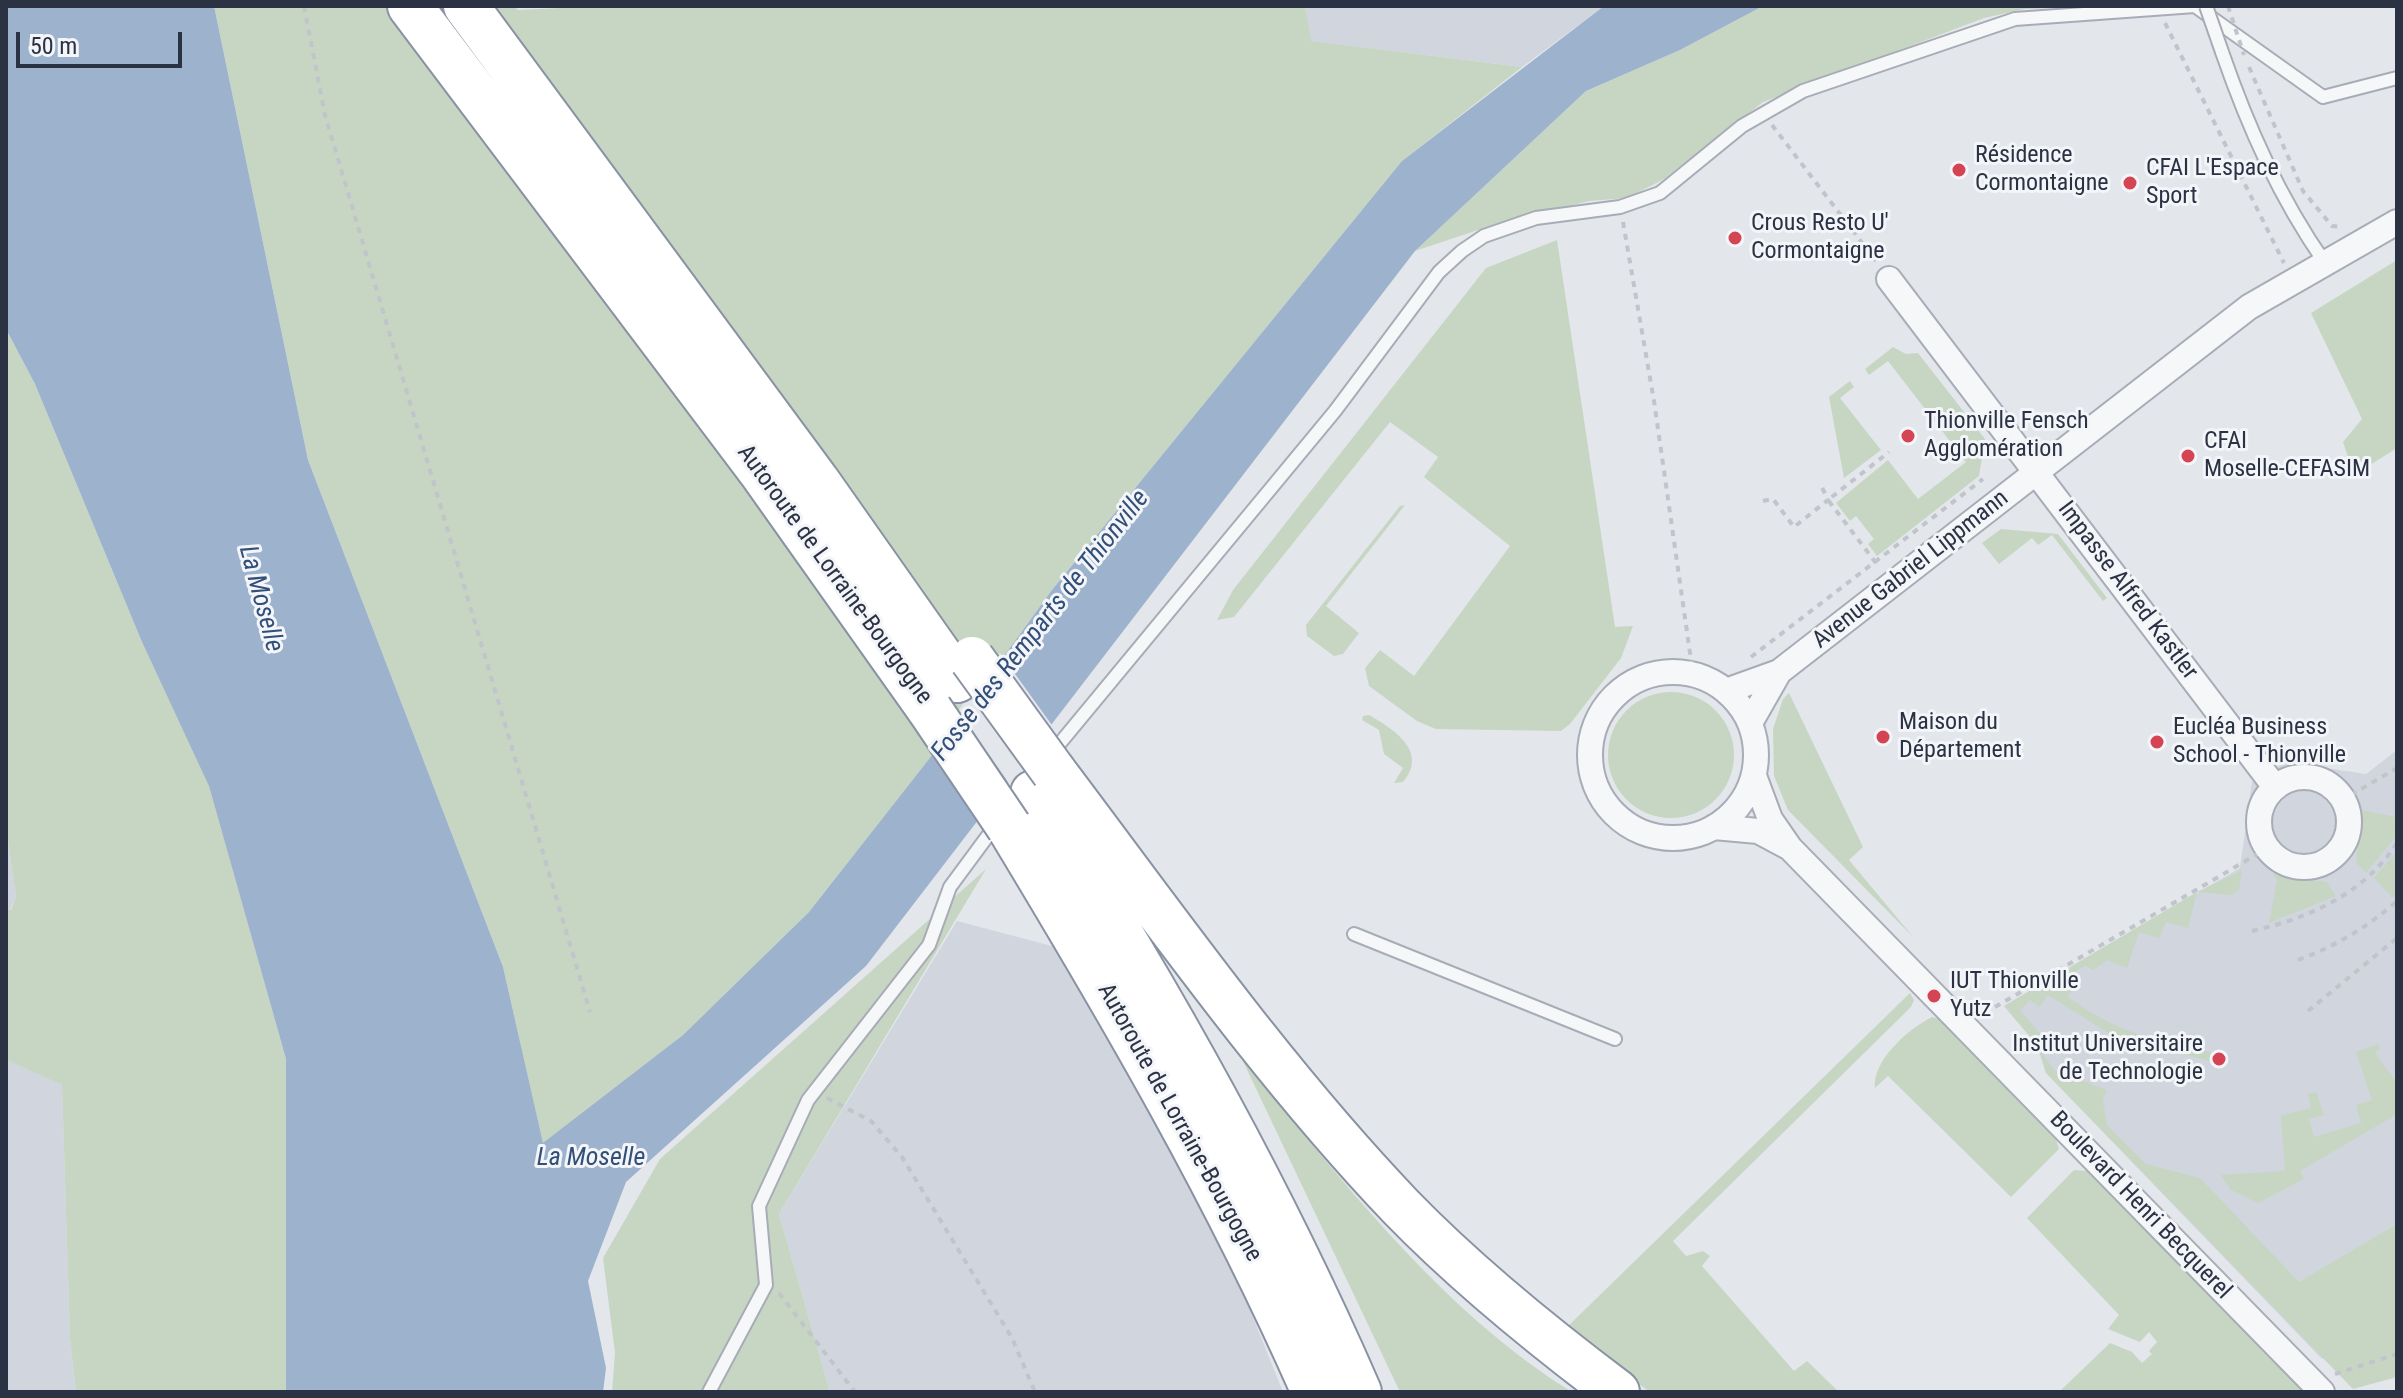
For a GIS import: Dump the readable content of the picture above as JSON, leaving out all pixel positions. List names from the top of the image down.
{
  "streets": {
    "highway": ["Autoroute de Lorraine-Bourgogne"],
    "street": ["Avenue Gabriel Lippmann", "Impasse Alfred Kastler", "Boulevard Henri Becquerel"]
  },
  "crossings": [
    ["Avenue Gabriel Lippmann", "Impasse Alfred Kastler"],
    ["Avenue Gabriel Lippmann", "Boulevard Henri Becquerel"]
  ],
  "water": ["La Moselle", "Fosse des Remparts de Thionville"],
  "places": [
    "Résidence Cormontaigne",
    "CFAI L'Espace Sport",
    "Crous Resto U' Cormontaigne",
    "Thionville Fensch Agglomération",
    "CFAI Moselle-CEFASIM",
    "Maison du Département",
    "Eucléa Business School - Thionville",
    "IUT Thionville Yutz",
    "Institut Universitaire de Technologie"
  ],
  "scale_bar": "50 m"
}
